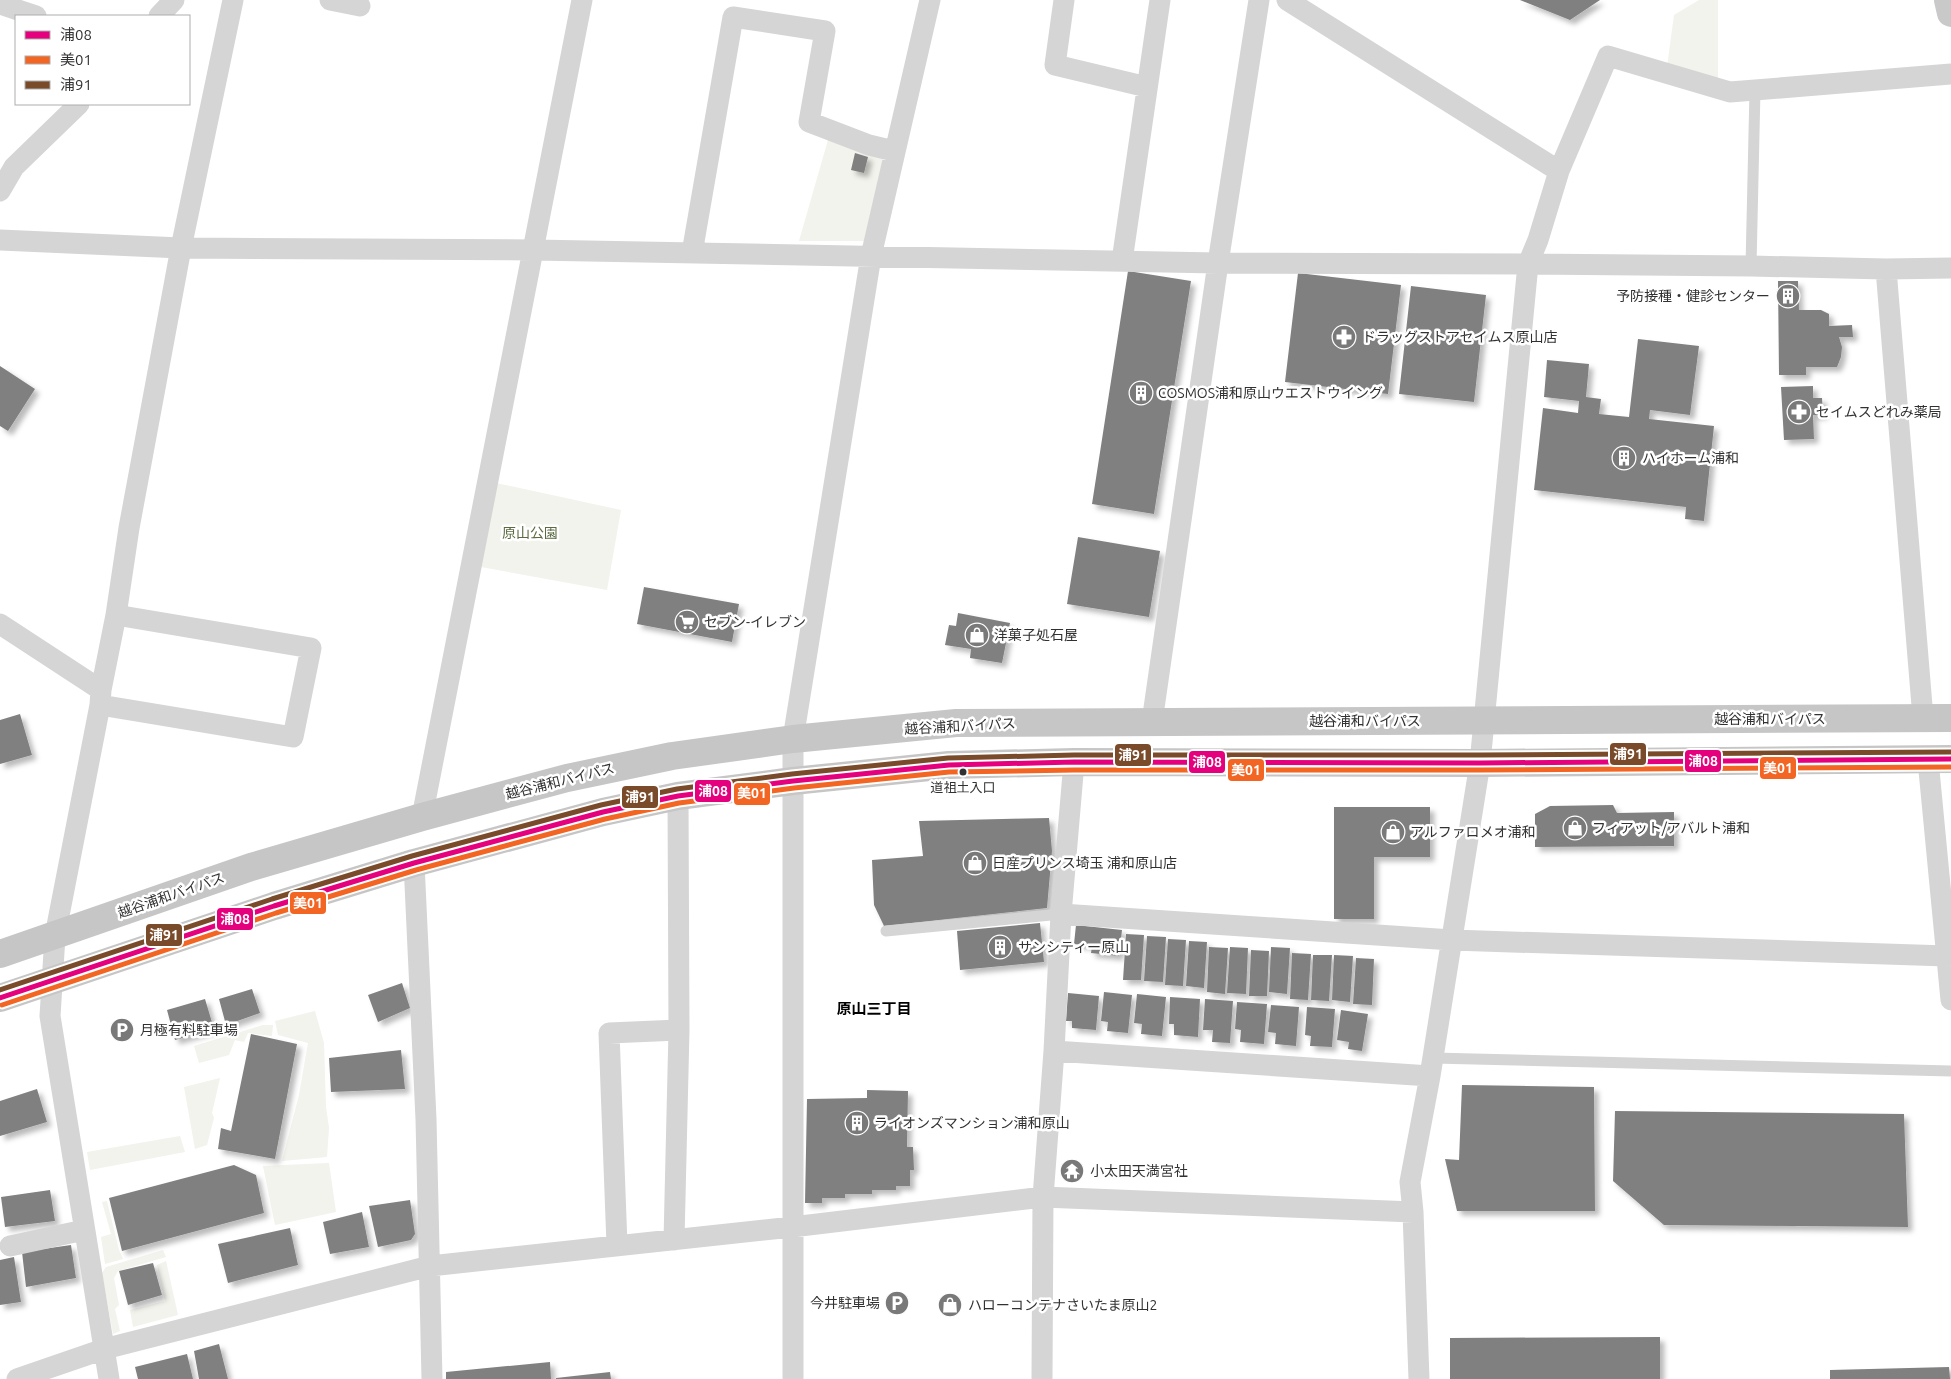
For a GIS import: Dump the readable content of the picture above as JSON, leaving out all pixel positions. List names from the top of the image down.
{
  "streets": {
    "highway": ["越谷浦和バイパス"]
  },
  "districts": ["原山三丁目"],
  "parks": ["原山公園"],
  "places": {
    "building": [
      "予防接種・健診センター",
      "COSMOS浦和原山ウエストウイング",
      "ハイホーム浦和",
      "サンシティー原山",
      "ライオンズマンション浦和原山"
    ],
    "pharmacy": ["ドラッグストアセイムス原山店", "セイムスどれみ薬局"],
    "supermarket": ["セブン-イレブン"],
    "shop": [
      "洋菓子処石屋",
      "フィアット/アバルト浦和",
      "アルファロメオ浦和",
      "日産プリンス埼玉 浦和原山店",
      "ハローコンテナさいたま原山2"
    ],
    "other": ["道祖土入口"],
    "parking": ["月極有料駐車場", "今井駐車場"],
    "temple": ["小太田天満宮社"]
  },
  "lines": ["transit line 浦91", "transit line 浦08", "transit line 美01"],
  "legend": ["浦08", "美01", "浦91"]
}
